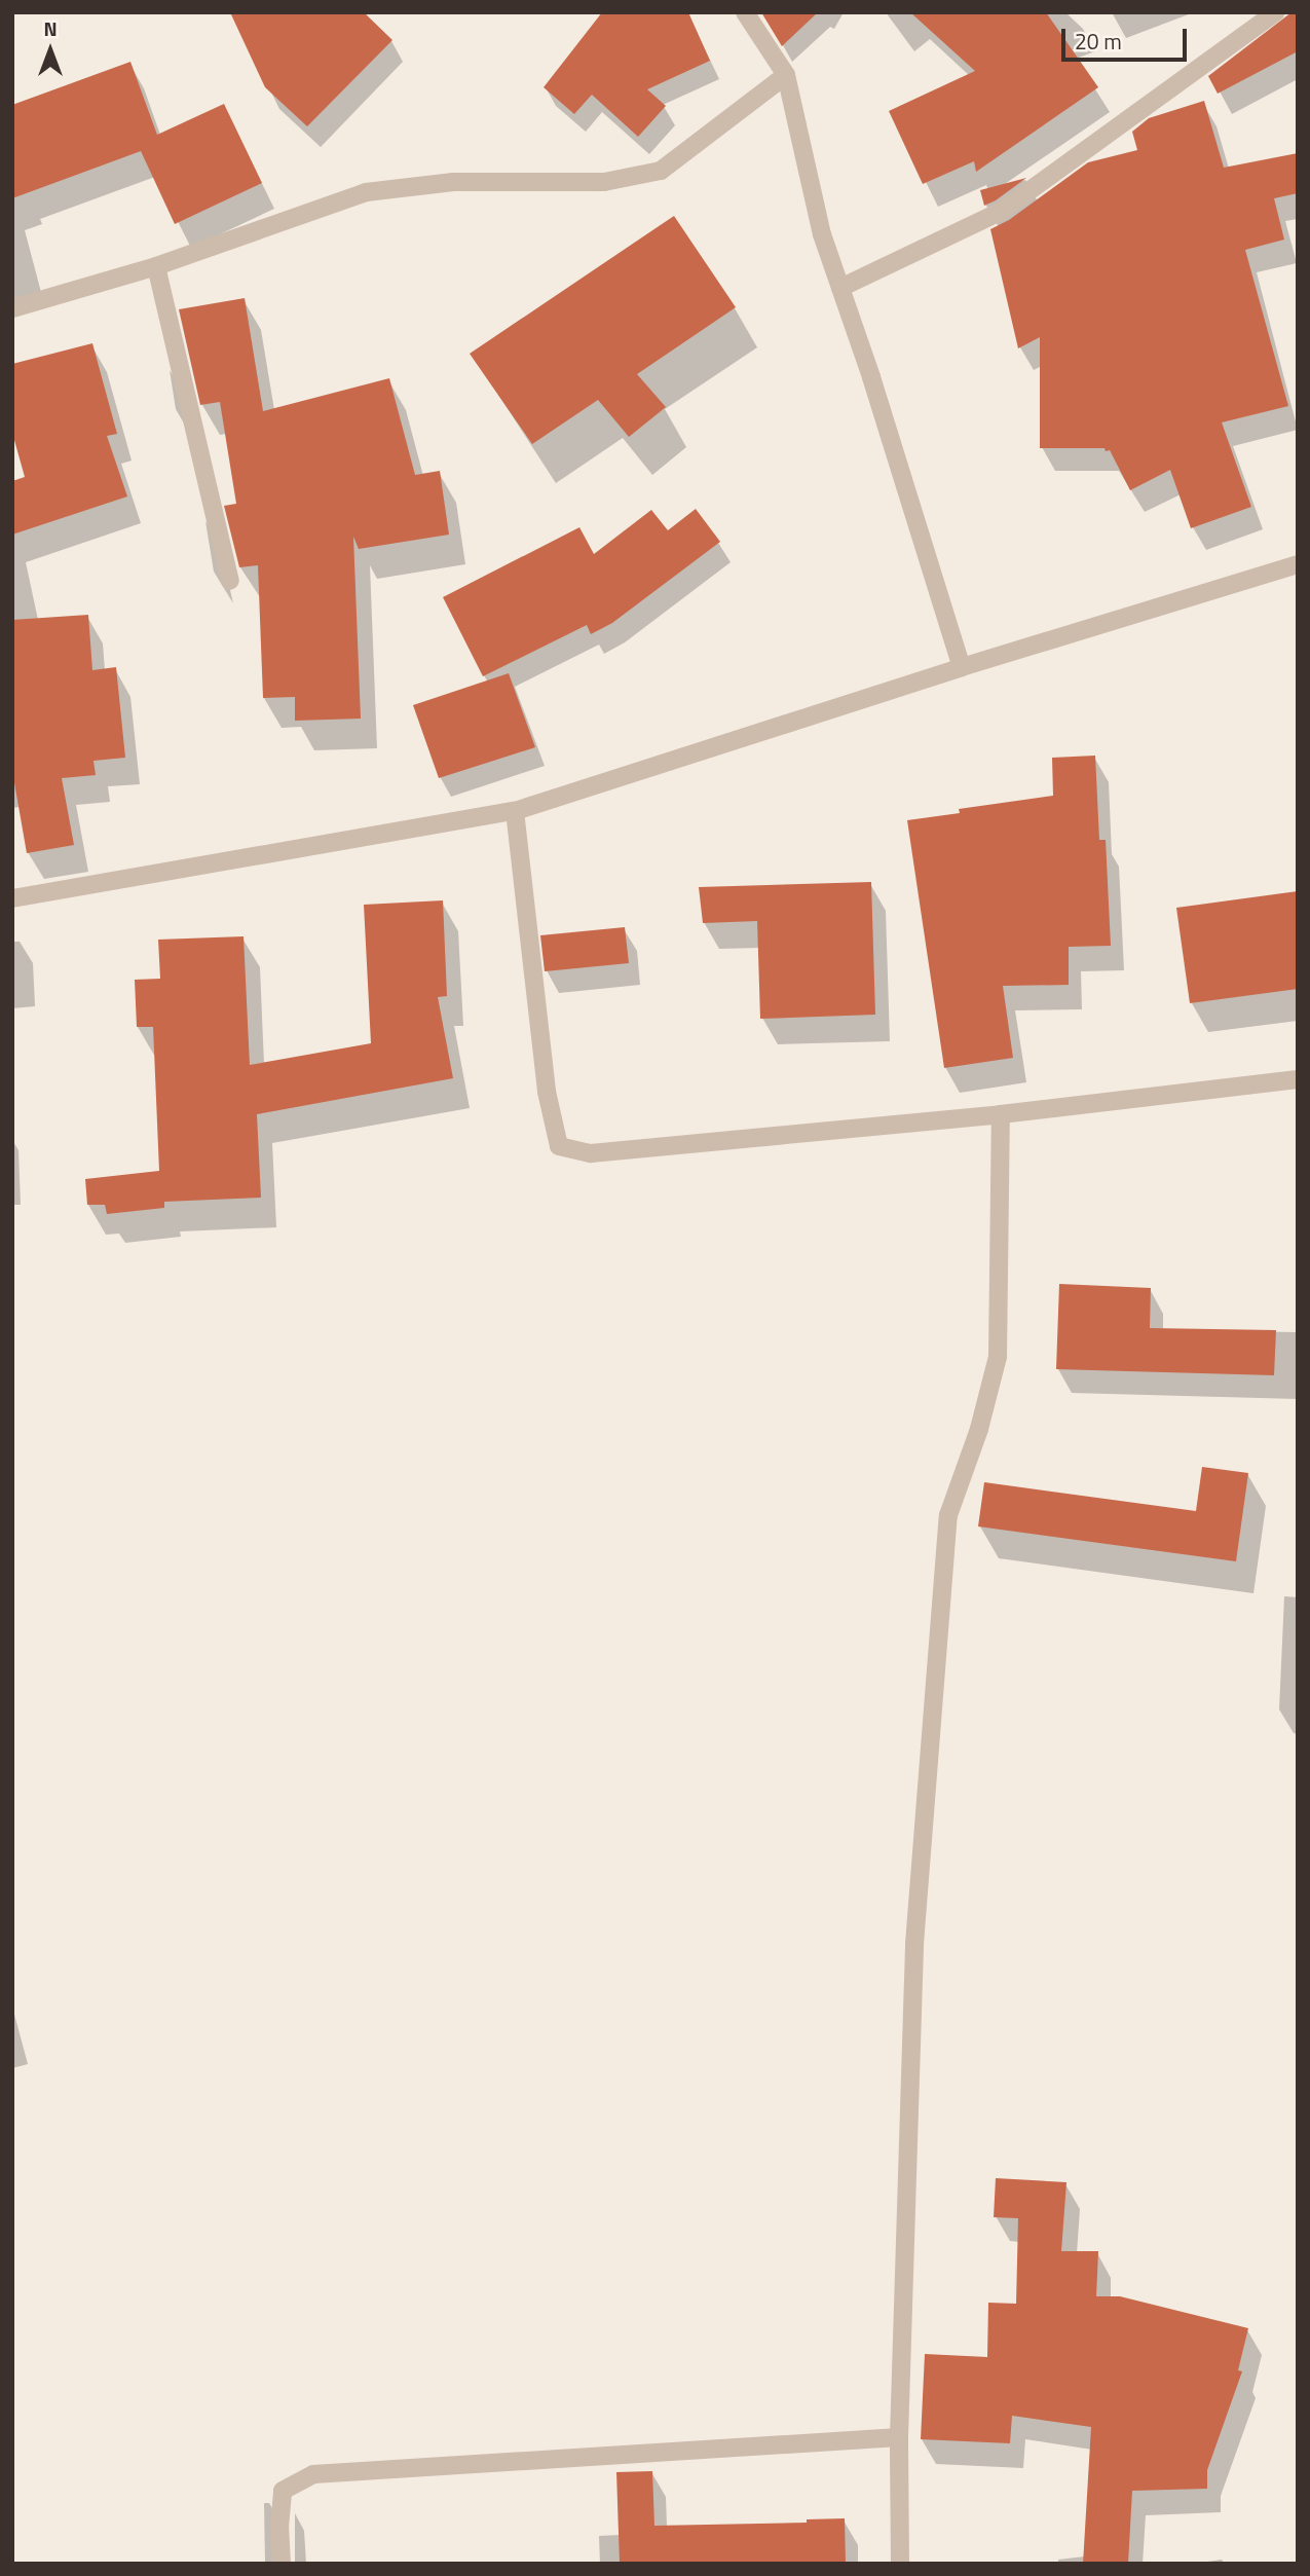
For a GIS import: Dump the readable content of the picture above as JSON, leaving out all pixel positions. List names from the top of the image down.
{
  "scale_bar": "20 m",
  "north": "top"
}
